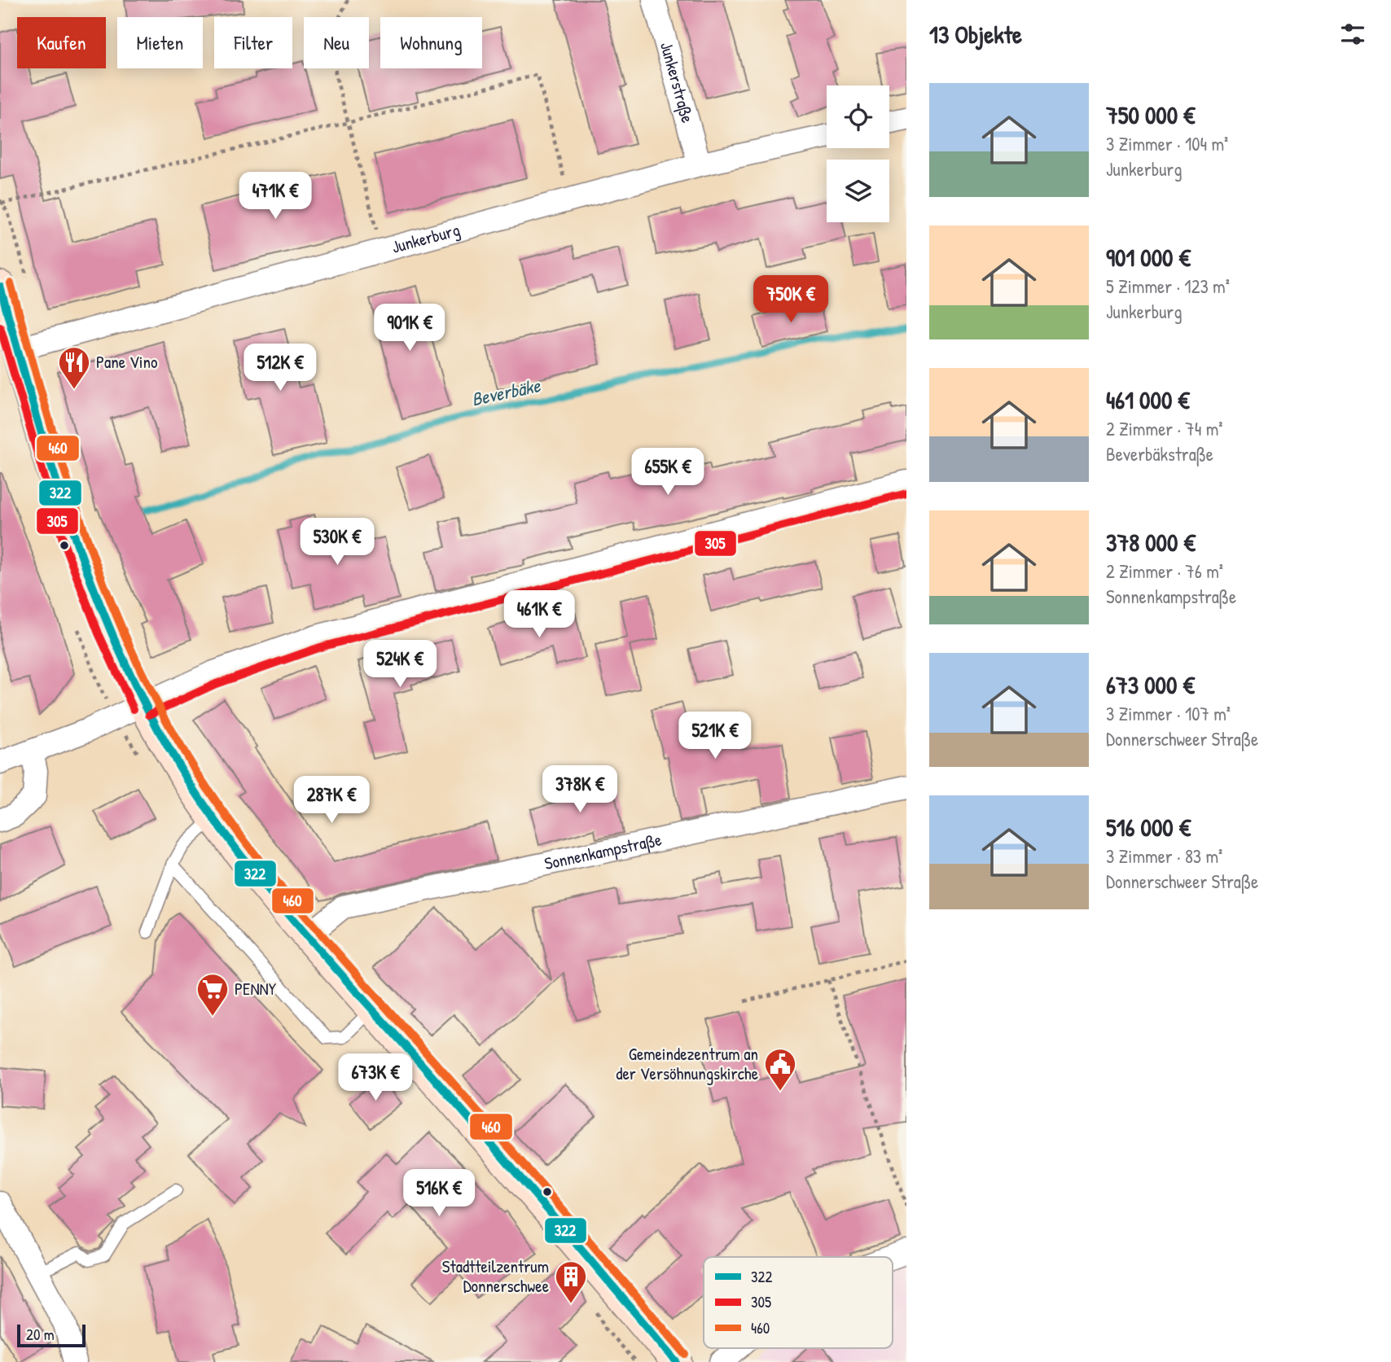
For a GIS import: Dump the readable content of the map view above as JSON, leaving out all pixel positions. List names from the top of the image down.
{
  "streets": {
    "street": ["Junkerstraße", "Junkerburg", "Sonnenkampstraße"]
  },
  "crossings": [
    ["Junkerstraße", "Junkerburg"]
  ],
  "water": ["Beverbäke"],
  "places": {
    "restaurant": ["Pane Vino"],
    "supermarket": ["PENNY"],
    "public building": ["Gemeindezentrum an der Versöhnungskirche"],
    "building": ["Stadtteilzentrum Donnerschwee"]
  },
  "lines": ["transit line 460", "transit line 322", "transit line 305"],
  "legend": ["322", "305", "460"],
  "scale_bar": "20 m",
  "page": {
    "heading": "13 Objekte",
    "chip": [
      "Kaufen",
      "Mieten",
      "Filter",
      "Neu",
      "Wohnung"
    ],
    "list": [
      {
        "name": "750 000 €",
        "note": "3 Zimmer · 104 m² · Junkerburg"
      },
      {
        "name": "901 000 €",
        "note": "5 Zimmer · 123 m² · Junkerburg"
      },
      {
        "name": "461 000 €",
        "note": "2 Zimmer · 74 m² · Beverbäkstraße"
      },
      {
        "name": "378 000 €",
        "note": "2 Zimmer · 76 m² · Sonnenkampstraße"
      },
      {
        "name": "673 000 €",
        "note": "3 Zimmer · 107 m² · Donnerschweer Straße"
      },
      {
        "name": "516 000 €",
        "note": "3 Zimmer · 83 m² · Donnerschweer Straße"
      }
    ],
    "price": [
      "471K €",
      "750K €",
      "901K €",
      "512K €",
      "655K €",
      "530K €",
      "461K €",
      "524K €",
      "521K €",
      "378K €",
      "287K €",
      "673K €",
      "516K €"
    ],
    "scale": "20 m"
  }
}
